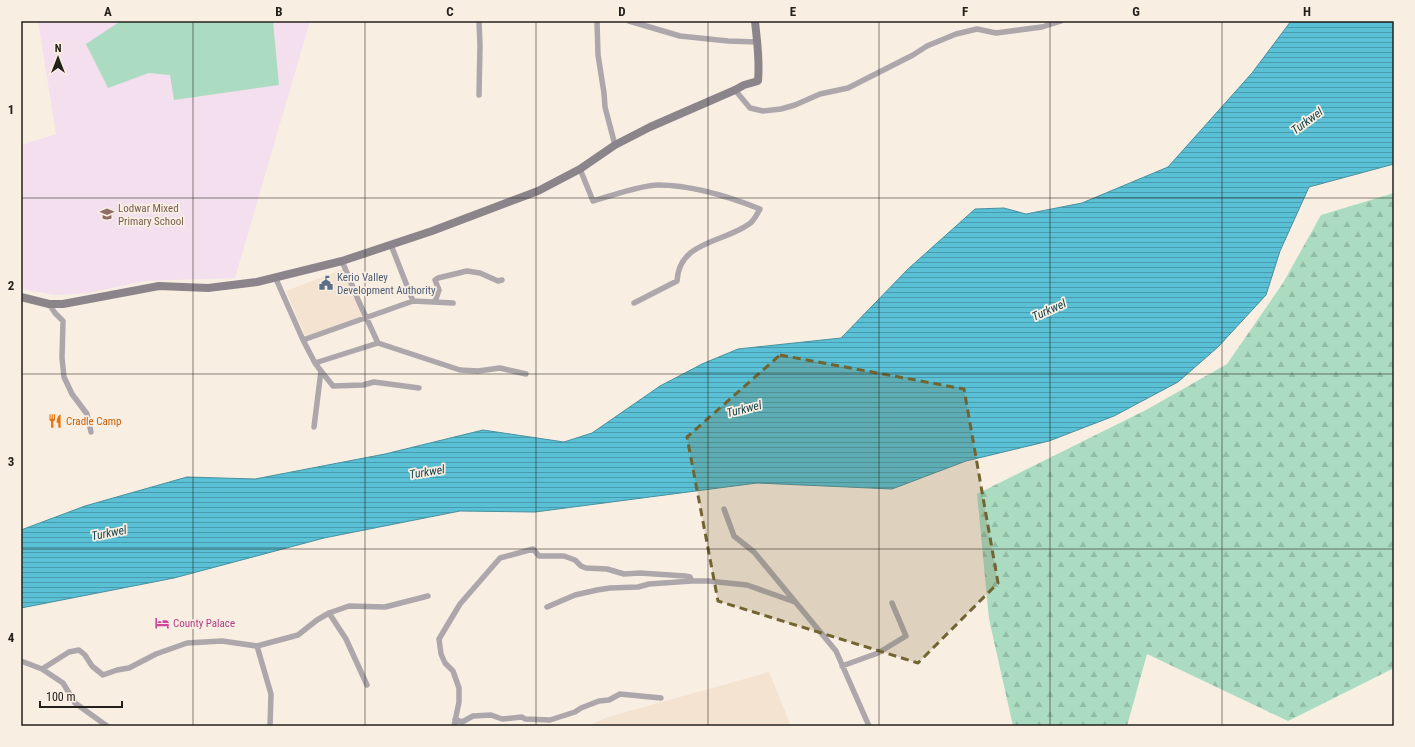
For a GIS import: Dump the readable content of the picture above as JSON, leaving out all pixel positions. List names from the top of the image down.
{
  "water": ["Turkwel"],
  "places": {
    "school or university": ["Lodwar Mixed Primary School"],
    "public building": ["Kerio Valley Development Authority"],
    "restaurant": ["Cradle Camp"],
    "hotel": ["County Palace"]
  },
  "scale_bar": "100 m",
  "north": "top",
  "grid": {
    "columns": [
      "A",
      "B",
      "C",
      "D",
      "E",
      "F",
      "G",
      "H"
    ],
    "rows": [
      "1",
      "2",
      "3",
      "4"
    ]
  }
}
